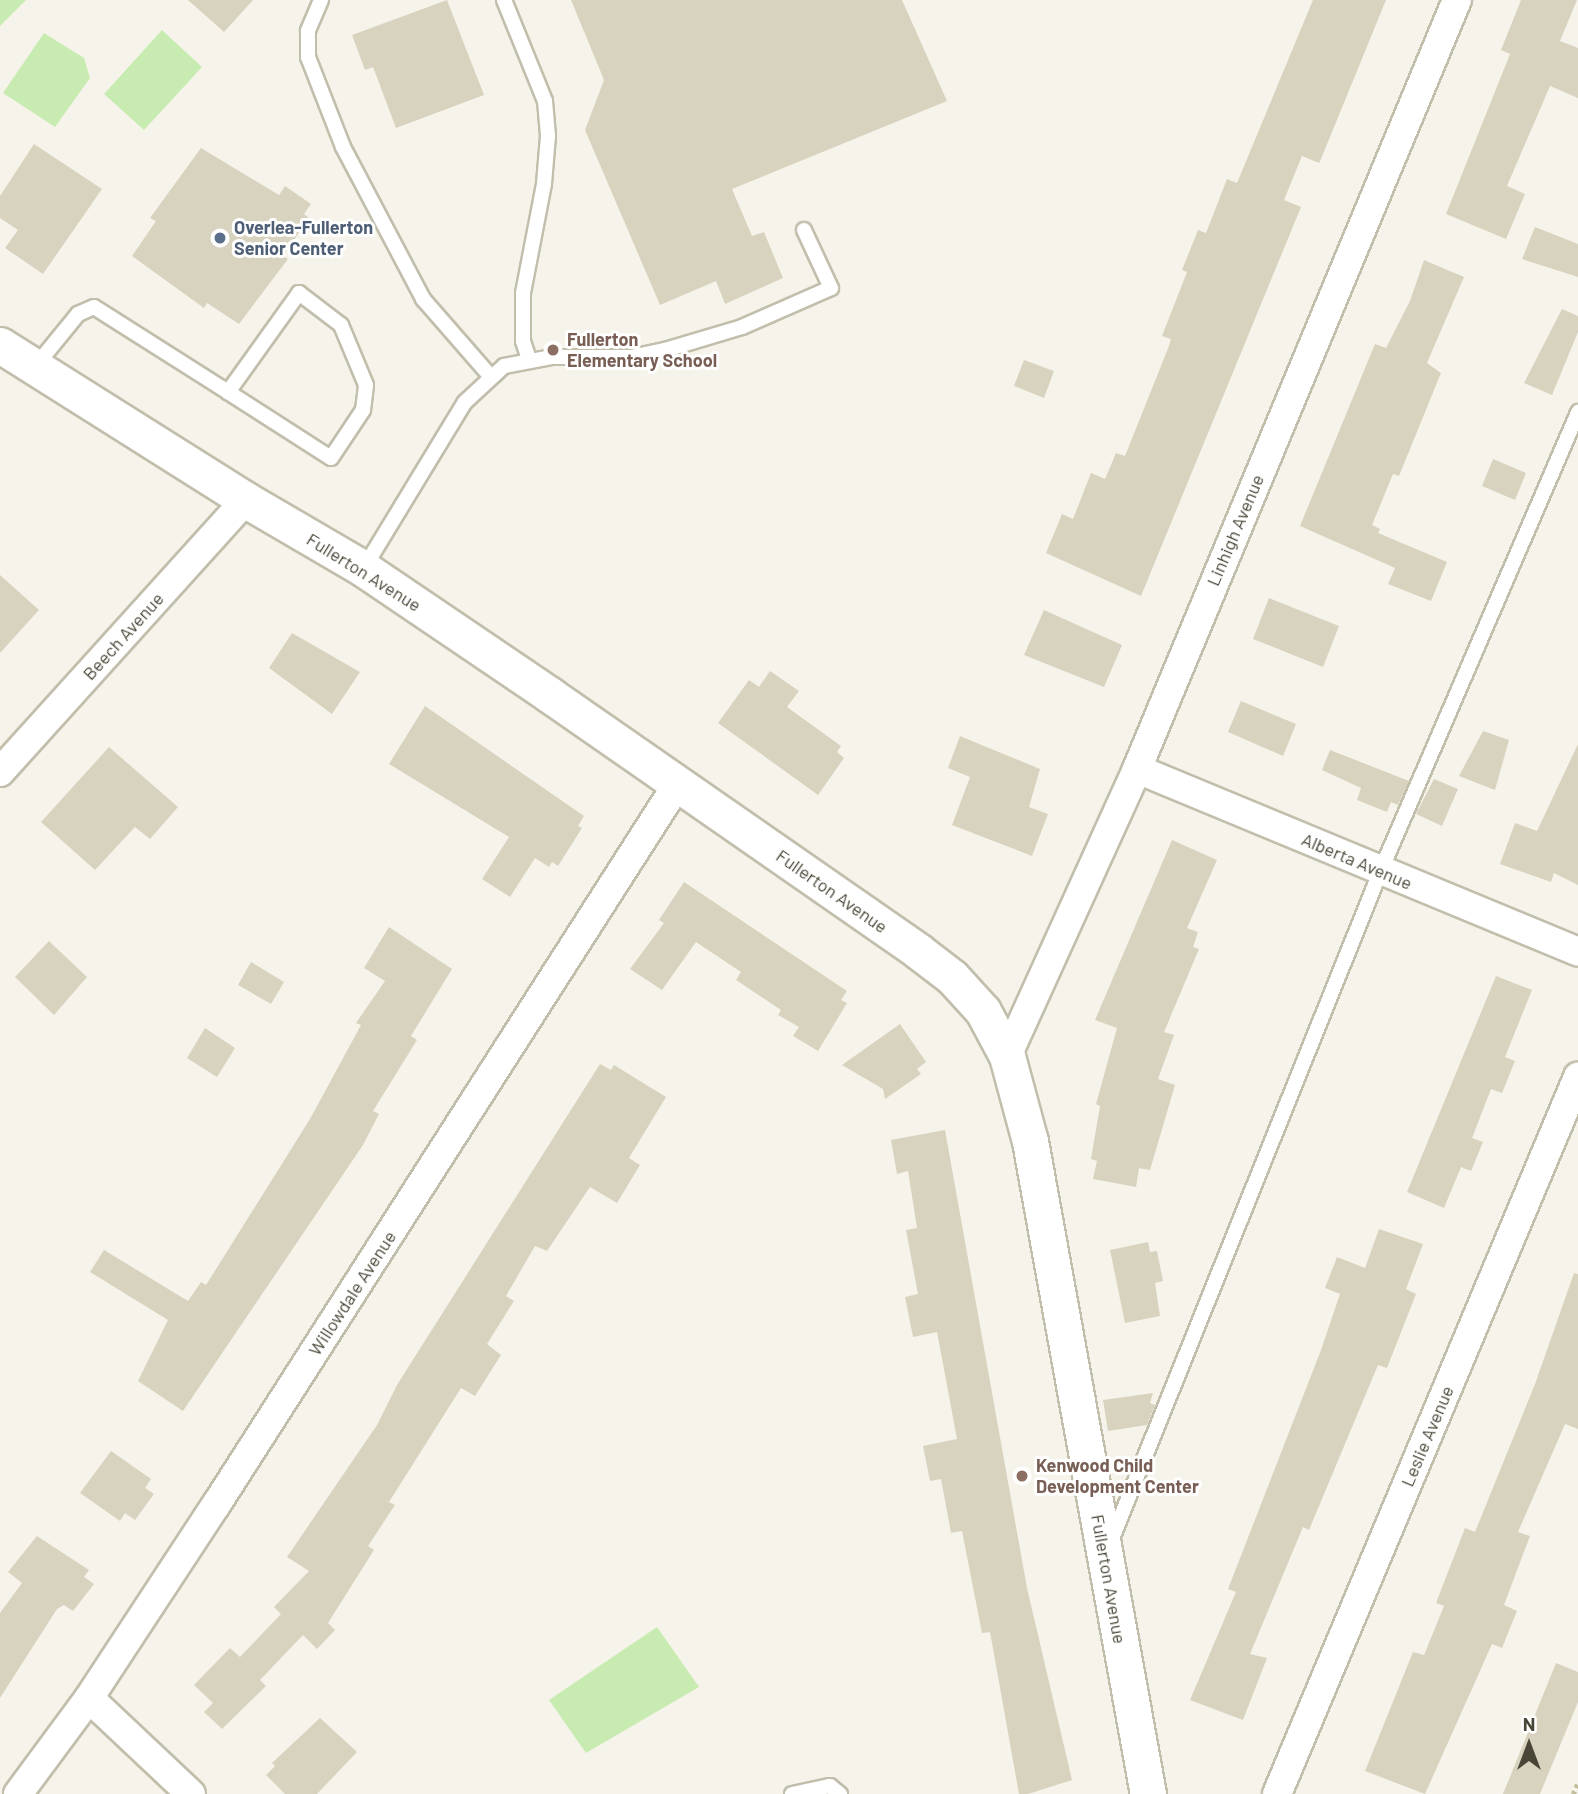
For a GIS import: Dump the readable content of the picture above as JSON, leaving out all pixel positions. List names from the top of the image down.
{
  "streets": {
    "street": [
      "Linhigh Avenue",
      "Fullerton Avenue",
      "Beech Avenue",
      "Alberta Avenue",
      "Willowdale Avenue",
      "Leslie Avenue"
    ]
  },
  "crossings": [
    ["Linhigh Avenue", "Fullerton Avenue"],
    ["Linhigh Avenue", "Alberta Avenue"],
    ["Fullerton Avenue", "Beech Avenue"],
    ["Fullerton Avenue", "Willowdale Avenue"]
  ],
  "places": ["Overlea-Fullerton Senior Center", "Fullerton Elementary School", "Kenwood Child Development Center"],
  "north": "top"
}
